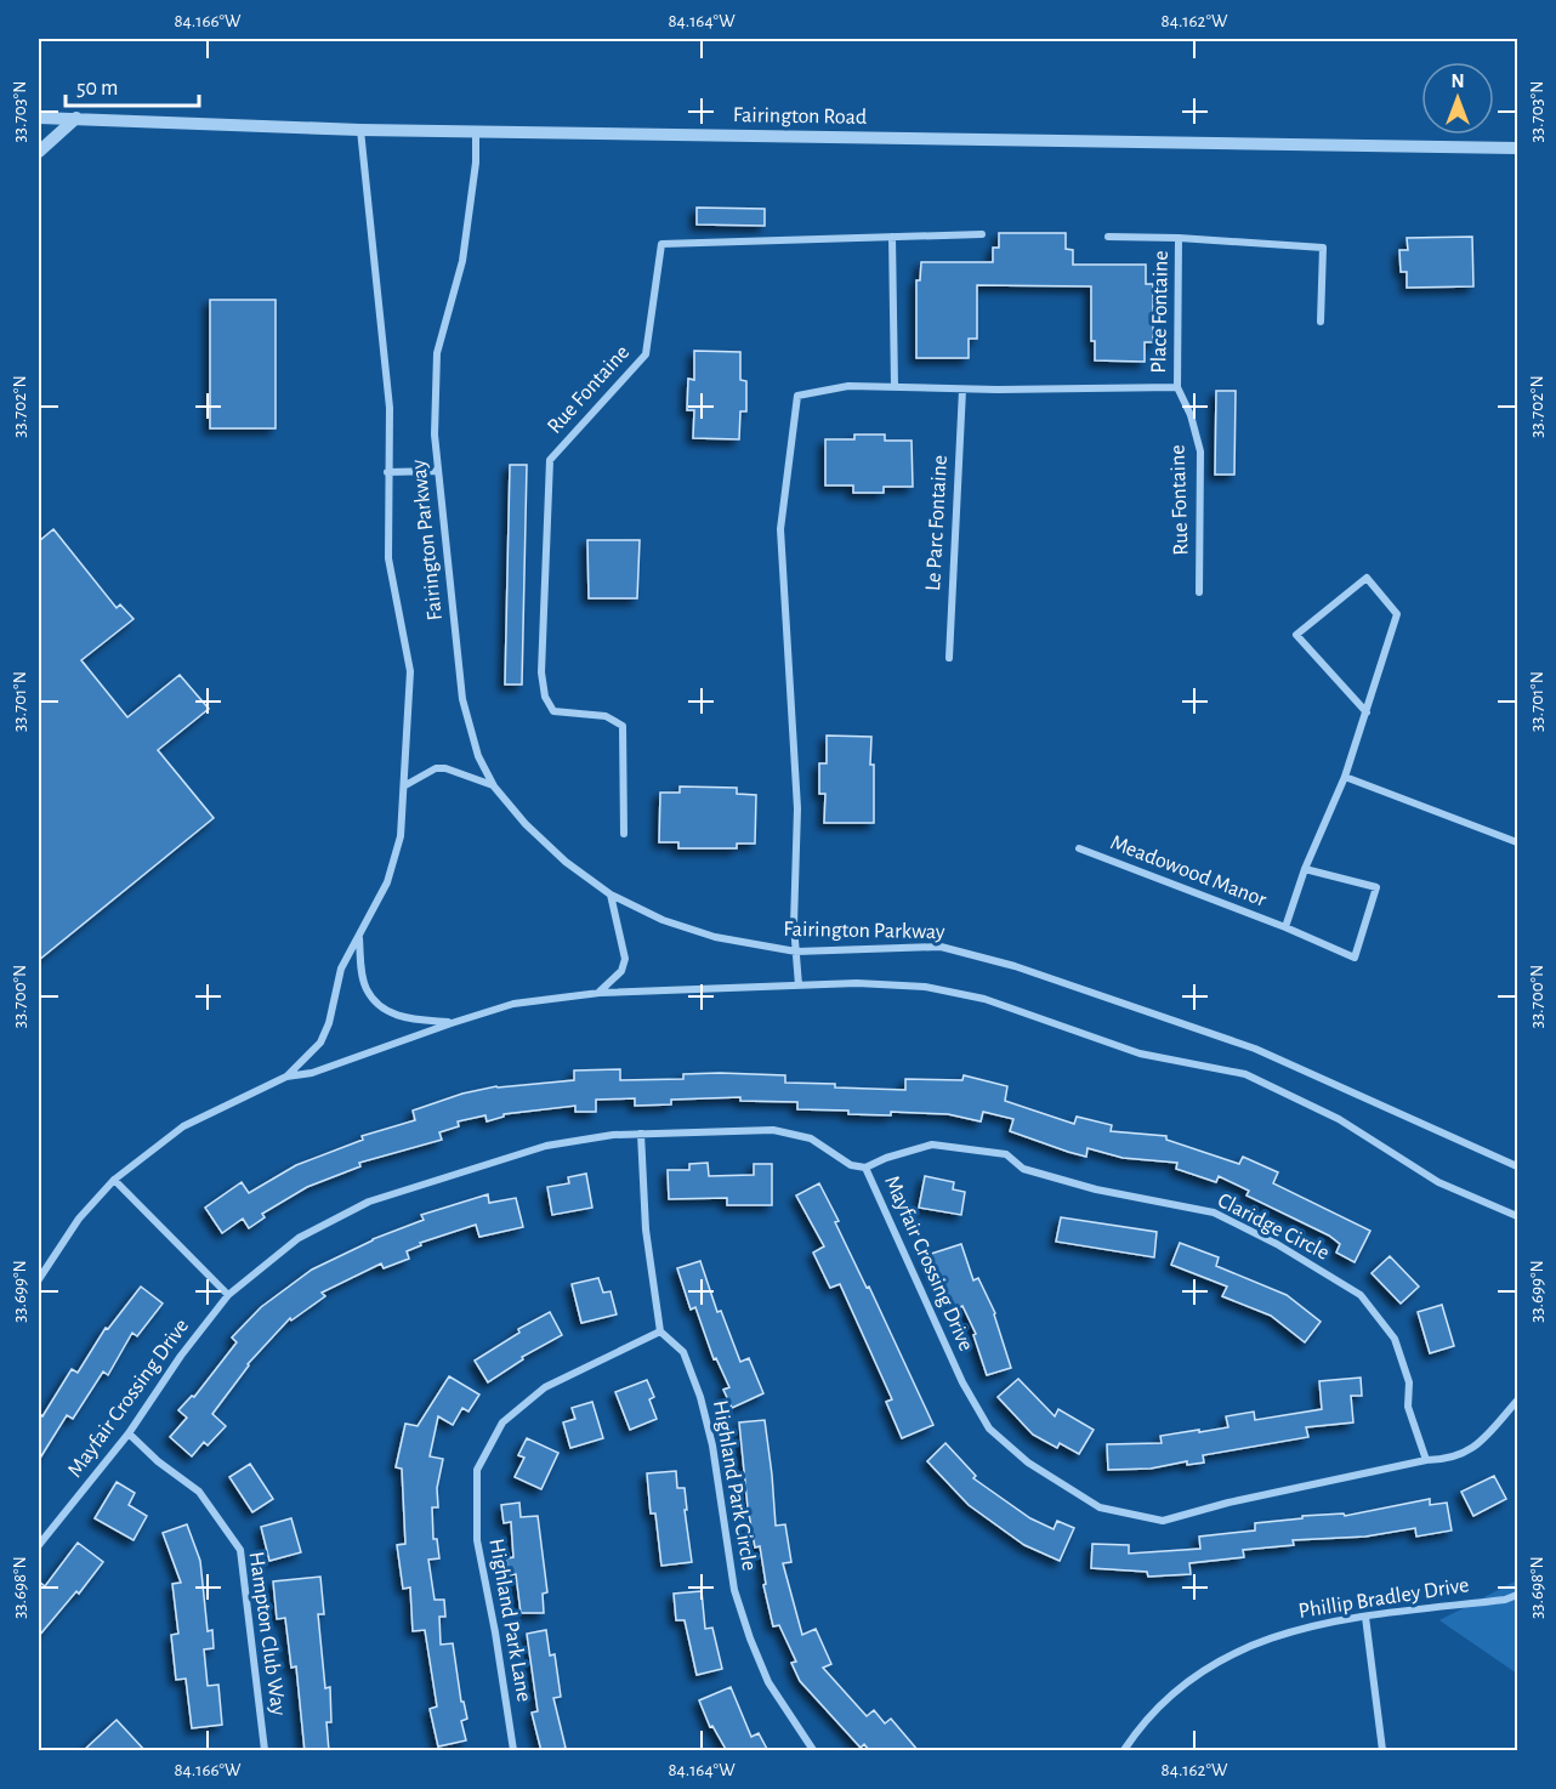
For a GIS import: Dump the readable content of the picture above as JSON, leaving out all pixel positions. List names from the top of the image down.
{
  "streets": {
    "street": [
      "Fairington Road",
      "Place Fontaine",
      "Rue Fontaine",
      "Le Parc Fontaine",
      "Fairington Parkway",
      "Meadowood Manor",
      "Claridge Circle",
      "Mayfair Crossing Drive",
      "Highland Park Circle",
      "Phillip Bradley Drive",
      "Highland Park Lane",
      "Hampton Club Way"
    ]
  },
  "crossings": [
    ["Fairington Road", "Fairington Parkway"],
    ["Place Fontaine", "Rue Fontaine"],
    ["Claridge Circle", "Mayfair Crossing Drive"],
    ["Mayfair Crossing Drive", "Hampton Club Way"],
    ["Highland Park Circle", "Highland Park Lane"]
  ],
  "scale_bar": "50 m",
  "north": "top",
  "coordinates": [
    "84.166°W",
    "84.164°W",
    "84.162°W",
    "33.703°N",
    "33.702°N",
    "33.701°N",
    "33.700°N",
    "33.699°N",
    "33.698°N"
  ]
}
